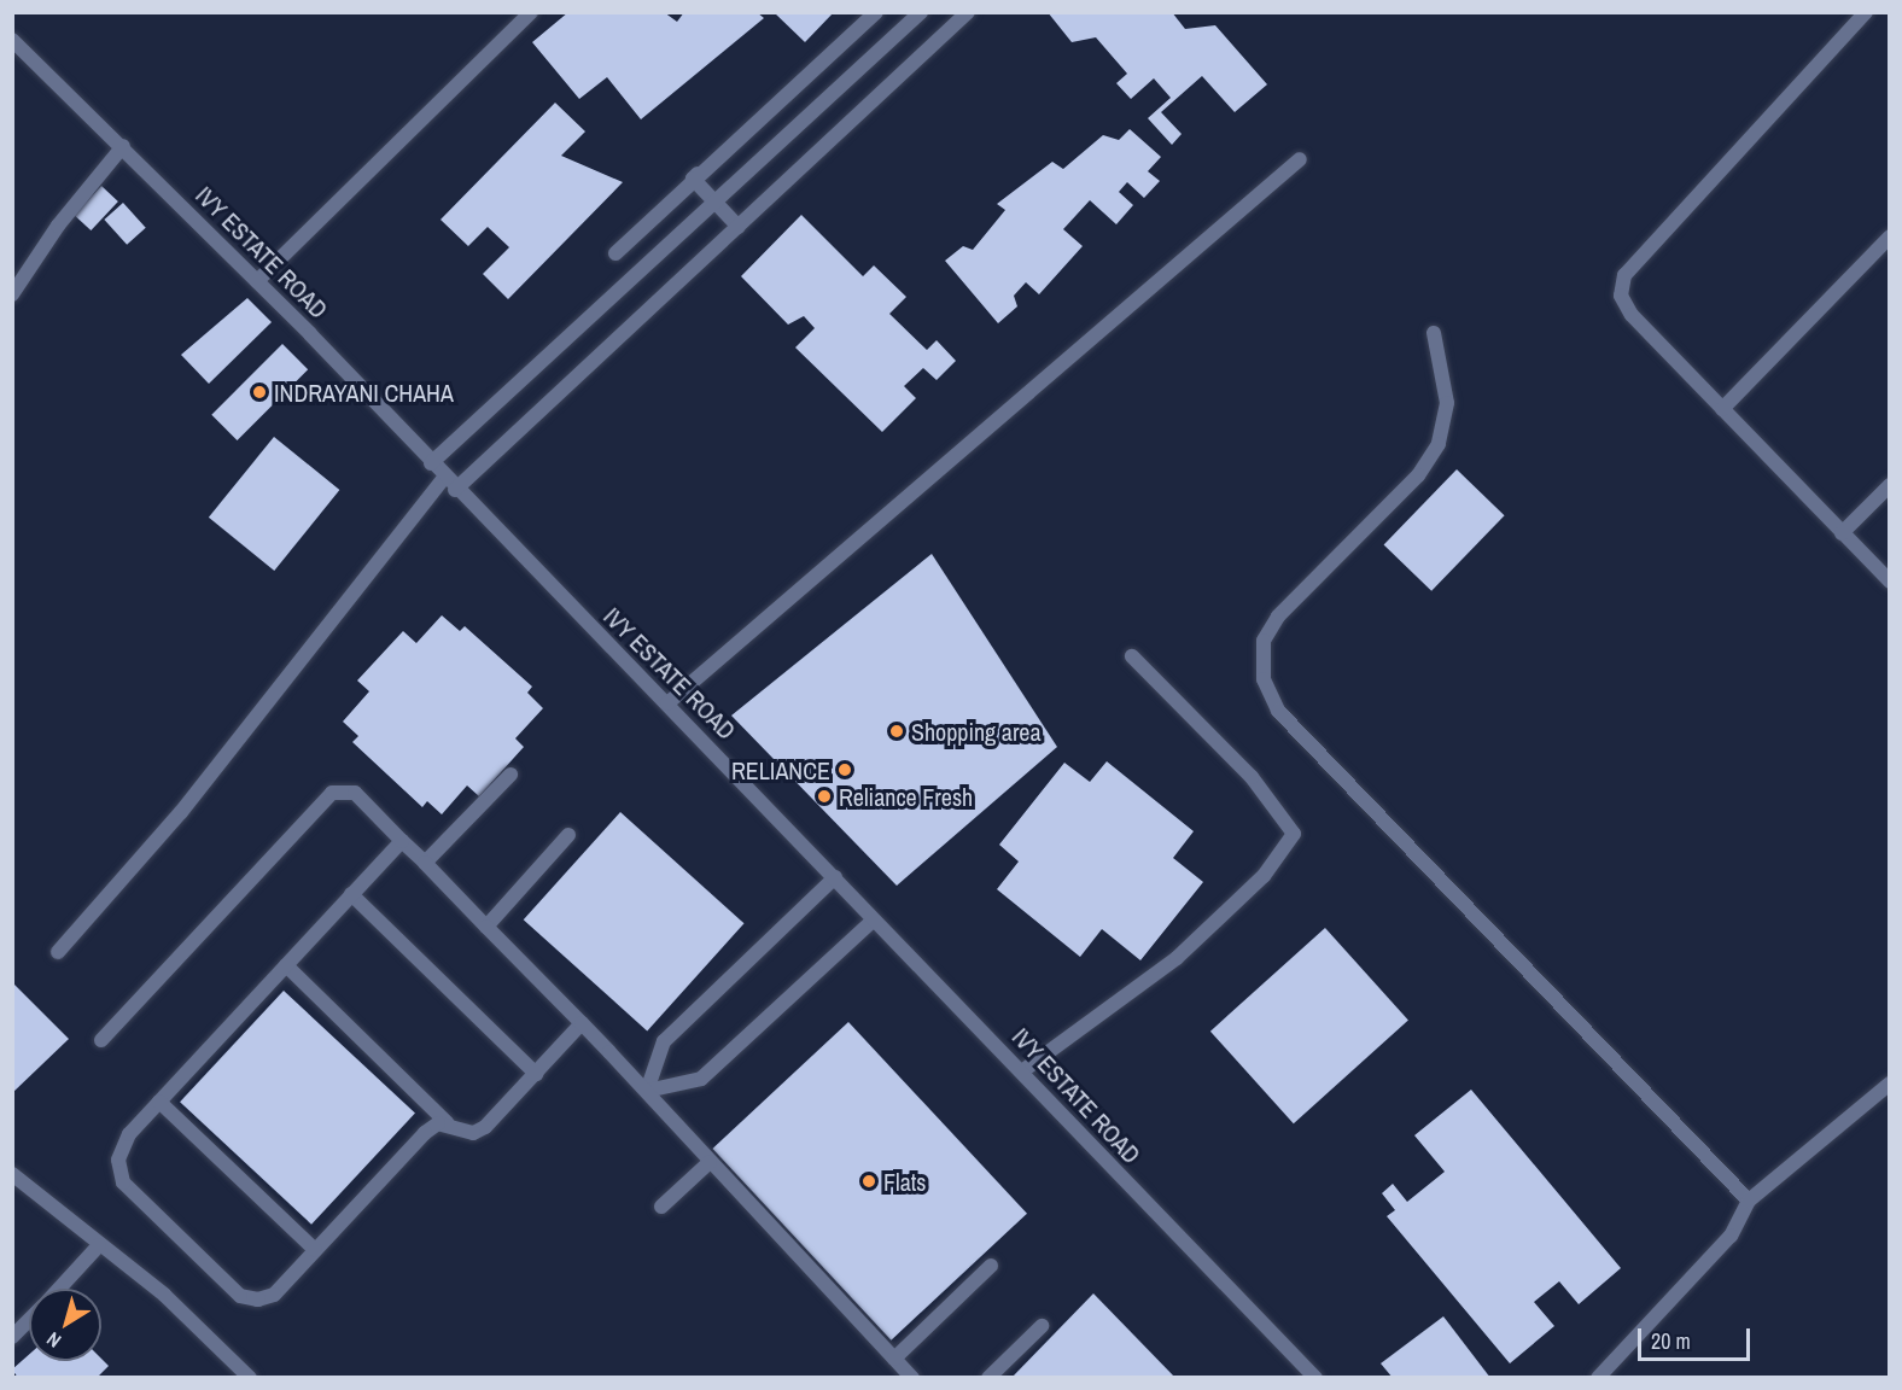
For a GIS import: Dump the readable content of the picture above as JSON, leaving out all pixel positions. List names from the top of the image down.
{
  "streets": {
    "street": ["IVY ESTATE ROAD"]
  },
  "places": [
    "INDRAYANI CHAHA",
    "Shopping area",
    "RELIANCE",
    "Reliance Fresh",
    "Flats"
  ],
  "scale_bar": "20 m",
  "north": "bottom left"
}
